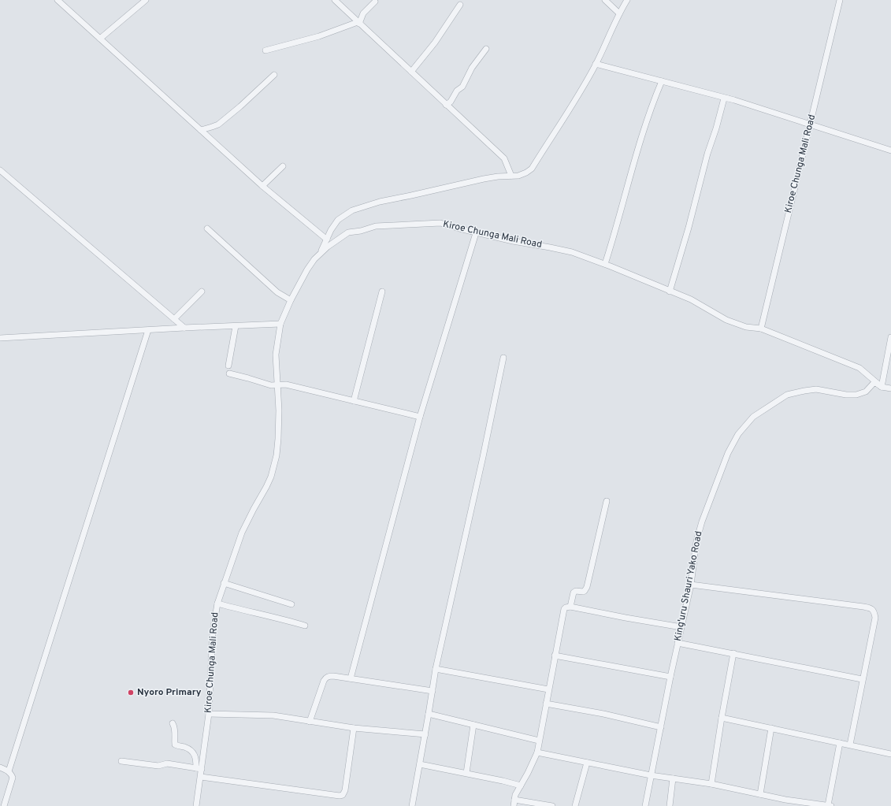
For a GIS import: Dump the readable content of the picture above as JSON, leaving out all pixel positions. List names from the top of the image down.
{
  "streets": {
    "street": ["Kiroe Chunga Mali Road", "King'uru Shauri Yako Road"]
  },
  "crossings": [
    ["Kiroe Chunga Mali Road", "King'uru Shauri Yako Road"]
  ],
  "places": ["Nyoro Primary"]
}
